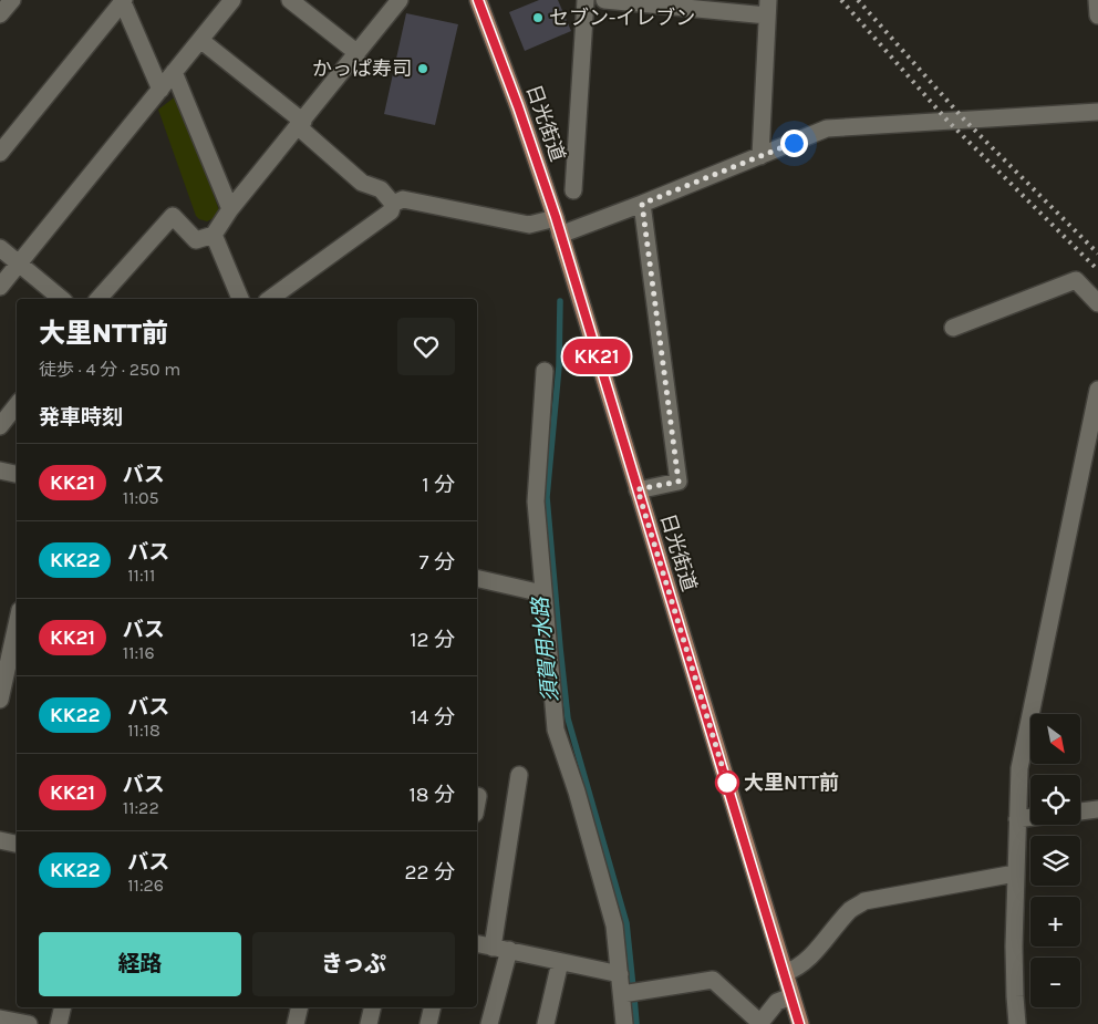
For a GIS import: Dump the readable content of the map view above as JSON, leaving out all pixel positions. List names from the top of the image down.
{
  "streets": {
    "main road": ["日光街道"]
  },
  "water": ["須賀用水路"],
  "places": ["セブン-イレブン", "かっぱ寿司", "大里NTT前"],
  "lines": ["bus line KK21"],
  "north": "bottom right",
  "page": {
    "on_map": "KK21",
    "heading": [
      ["大里NTT前", "徒歩 · 4 分 · 250 m"],
      "発車時刻"
    ],
    "list": [
      {
        "mark": "KK21",
        "name": "バス",
        "note": "11:05",
        "value": "1 分"
      },
      {
        "mark": "KK22",
        "name": "バス",
        "note": "11:11",
        "value": "7 分"
      },
      {
        "mark": "KK21",
        "name": "バス",
        "note": "11:16",
        "value": "12 分"
      },
      {
        "mark": "KK22",
        "name": "バス",
        "note": "11:18",
        "value": "14 分"
      },
      {
        "mark": "KK21",
        "name": "バス",
        "note": "11:22",
        "value": "18 分"
      },
      {
        "mark": "KK22",
        "name": "バス",
        "note": "11:26",
        "value": "22 分"
      }
    ],
    "map_buttons": ["+", "−"],
    "buttons": ["経路", "きっぷ"]
  }
}
